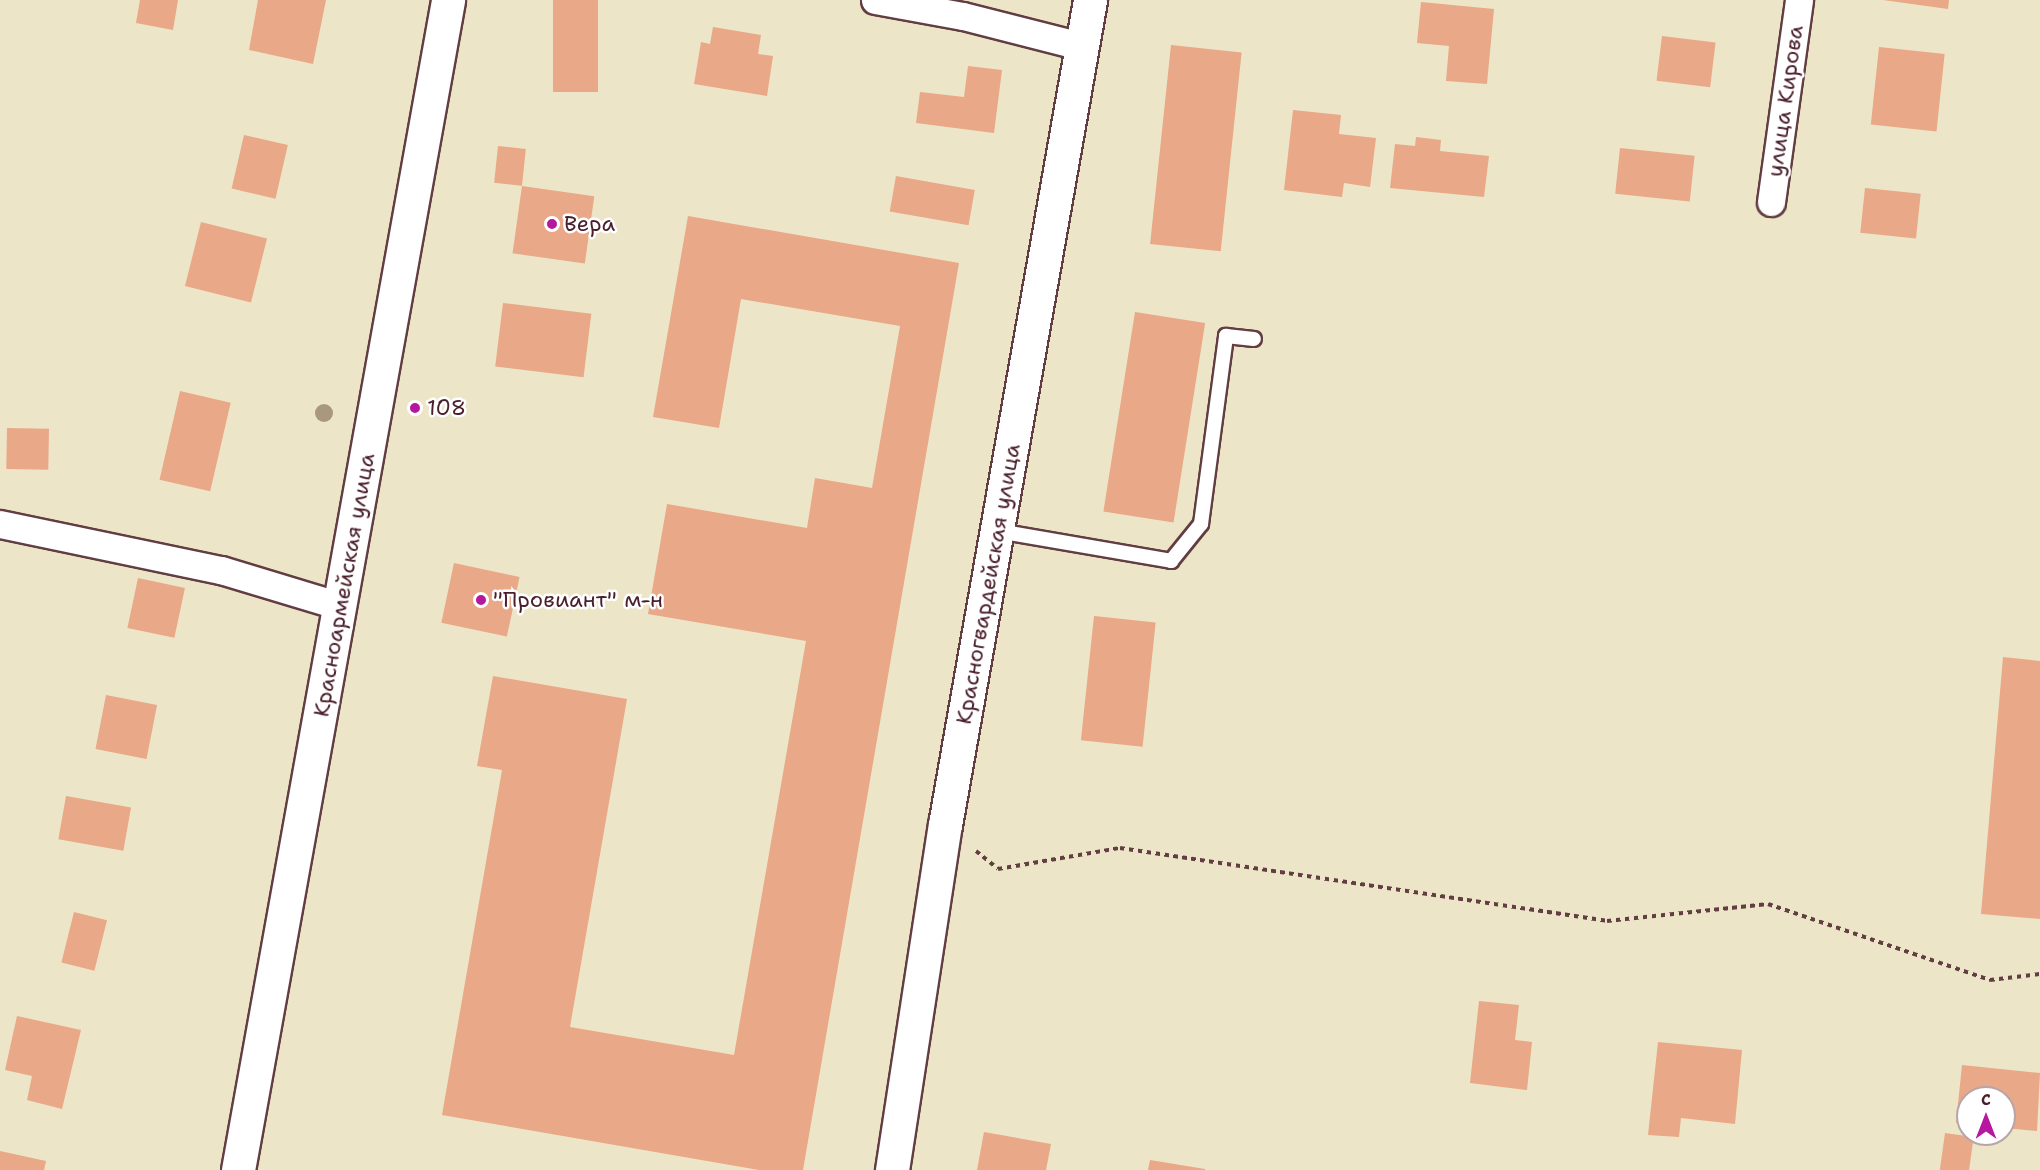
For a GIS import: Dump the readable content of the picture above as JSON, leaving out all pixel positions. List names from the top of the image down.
{
  "streets": {
    "street": ["улица Кирова", "Красногвардейская улица", "Красноармейская улица"]
  },
  "places": ["Вера", "108", "\"Провиант\" м-н"],
  "north": "top"
}
